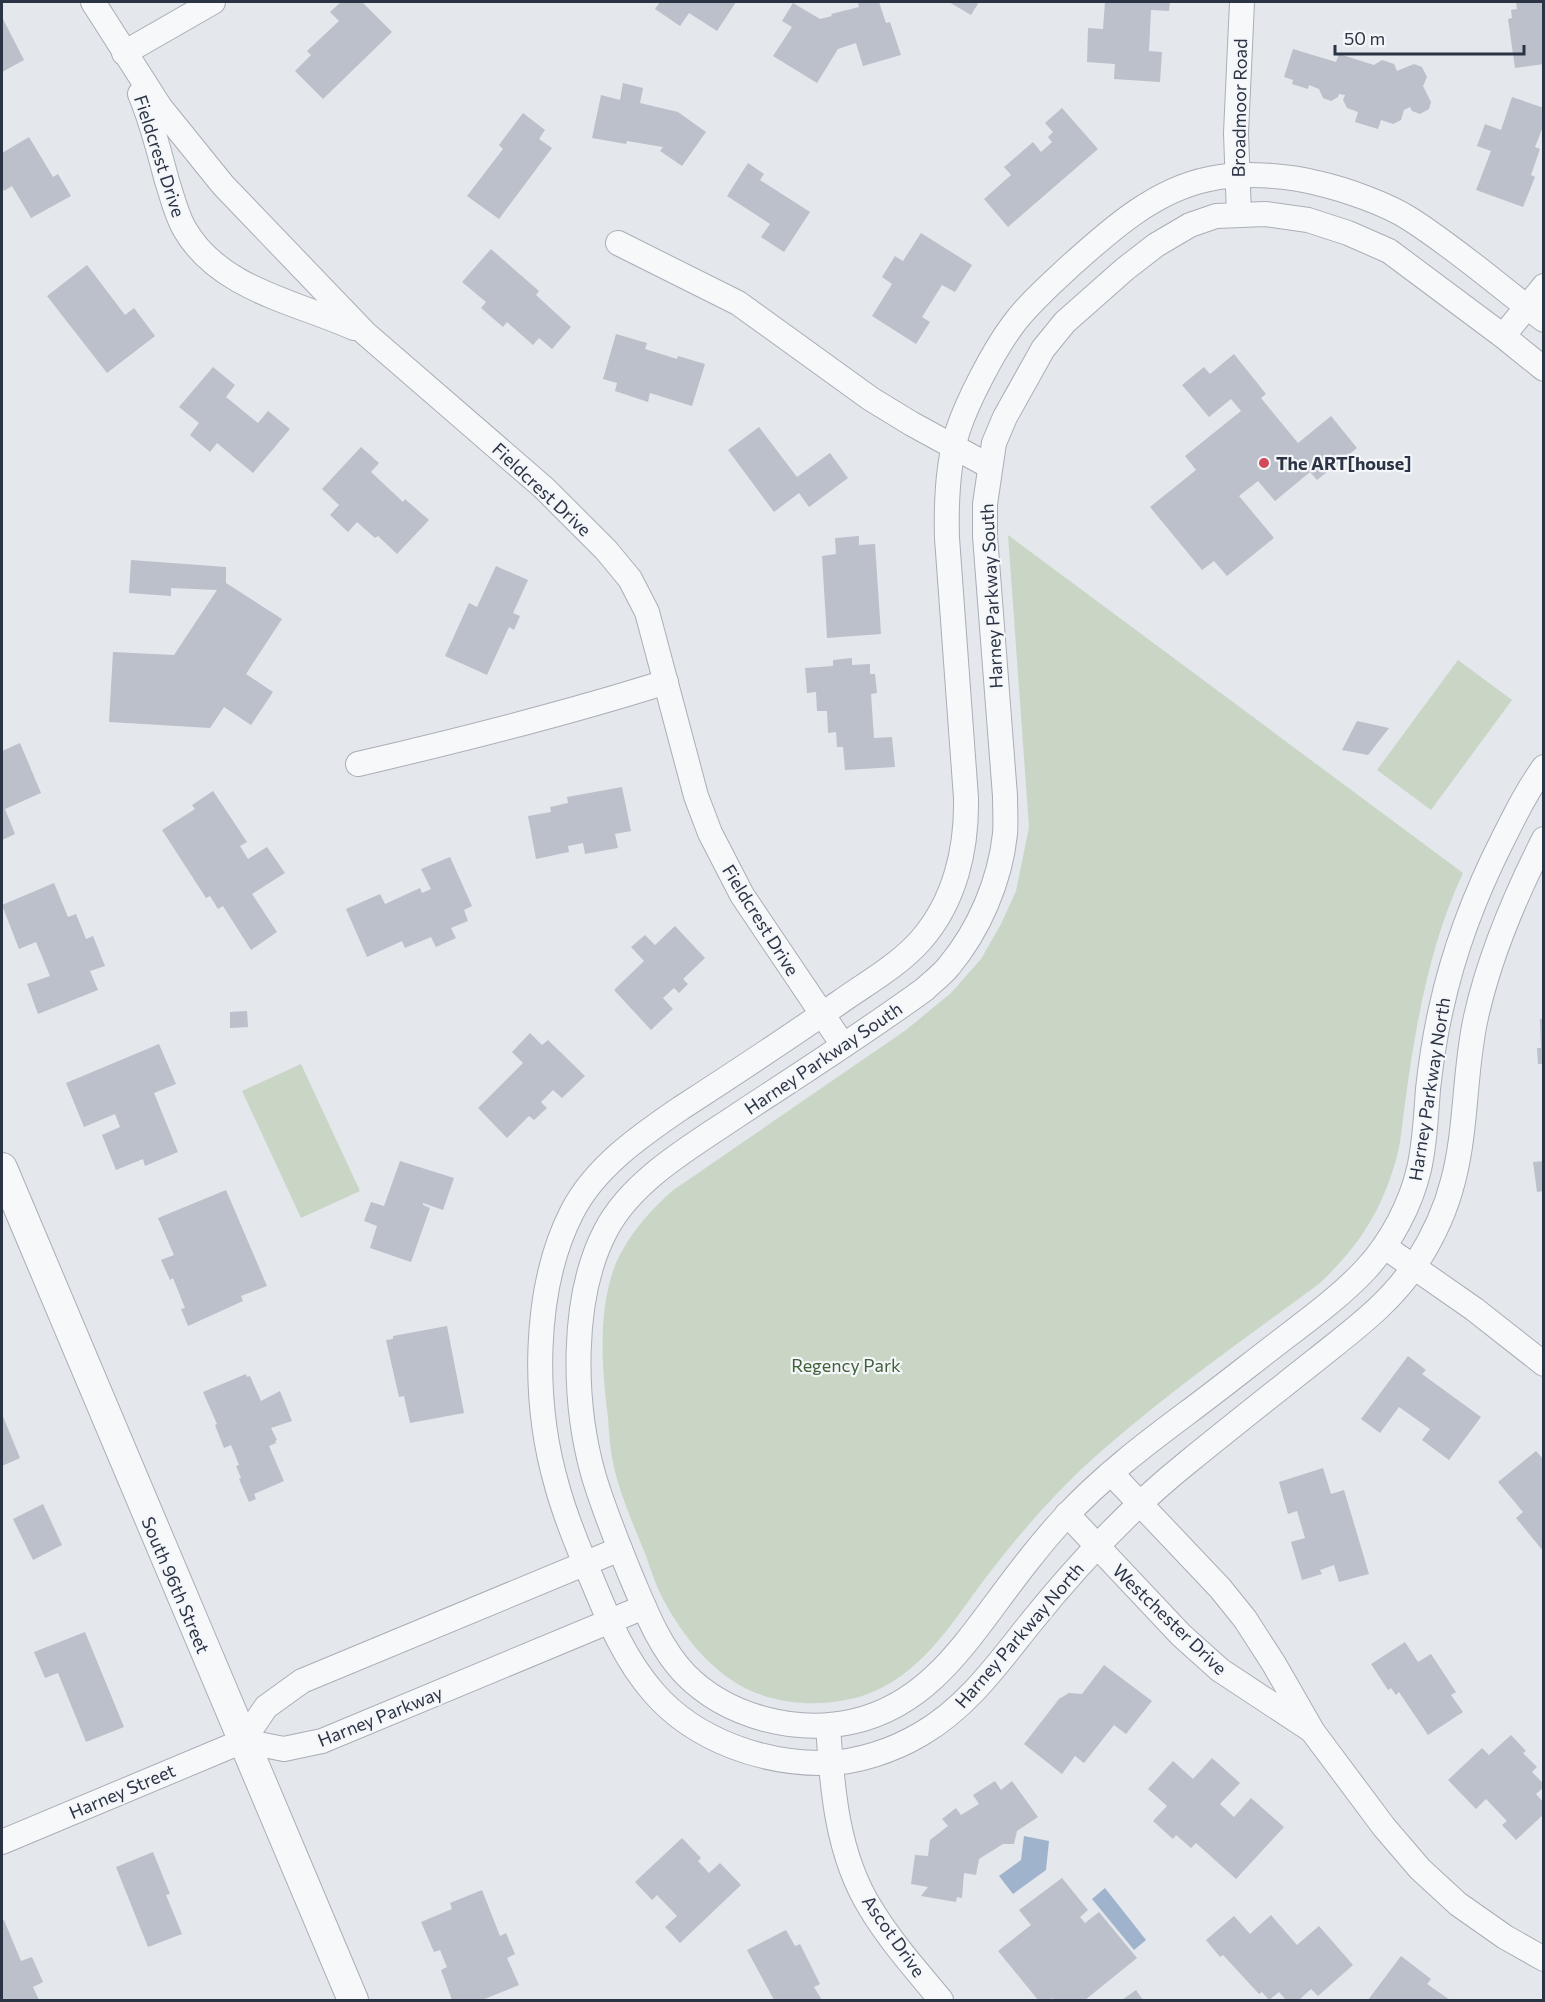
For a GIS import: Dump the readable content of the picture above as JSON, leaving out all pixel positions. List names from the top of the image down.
{
  "streets": {
    "street": [
      "Broadmoor Road",
      "Fieldcrest Drive",
      "Harney Parkway South",
      "Harney Parkway North",
      "South 96th Street",
      "Westchester Drive",
      "Harney Parkway",
      "Harney Street",
      "Ascot Drive"
    ]
  },
  "crossings": [
    ["Broadmoor Road", "Harney Parkway South"],
    ["Fieldcrest Drive", "Harney Parkway South"],
    ["Harney Parkway South", "Harney Parkway North"],
    ["Harney Parkway South", "Harney Parkway"],
    ["Harney Parkway North", "Westchester Drive"],
    ["Harney Parkway North", "Harney Parkway"],
    ["Harney Parkway North", "Ascot Drive"],
    ["South 96th Street", "Harney Parkway"],
    ["South 96th Street", "Harney Street"],
    ["Harney Parkway", "Harney Street"]
  ],
  "parks": ["Regency Park"],
  "places": ["The ART[house]"],
  "scale_bar": "50 m"
}
